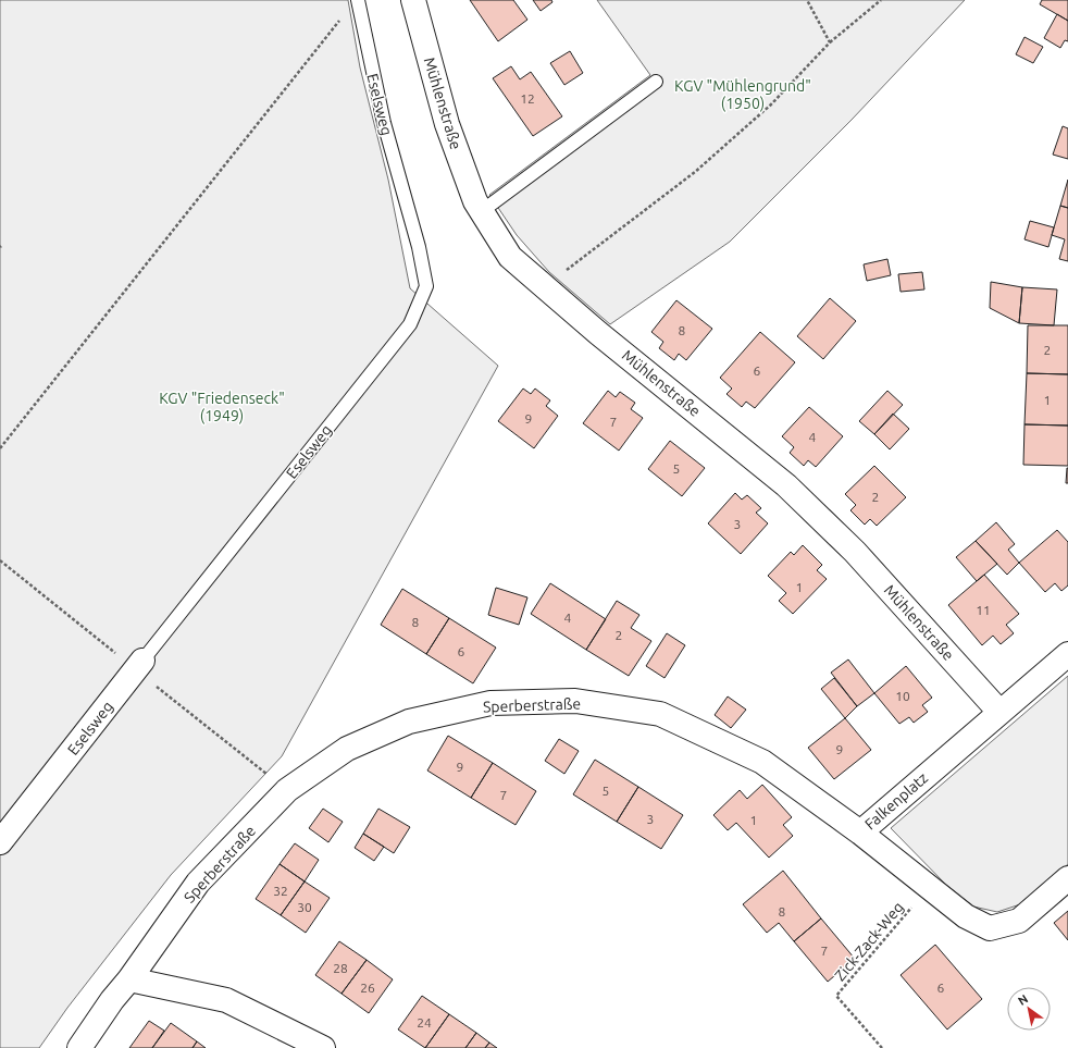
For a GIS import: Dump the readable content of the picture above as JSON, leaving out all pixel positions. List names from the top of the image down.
{
  "streets": {
    "street": [
      "Mühlenstraße",
      "Eselsweg",
      "Sperberstraße",
      "Falkenplatz"
    ],
    "path": ["Zick-Zack-Weg"]
  },
  "crossings": [
    ["Mühlenstraße", "Falkenplatz"],
    ["Sperberstraße", "Falkenplatz"],
    ["Falkenplatz", "Zick-Zack-Weg"]
  ],
  "parks": ["KGV \"Mühlengrund\" (1950)", "KGV \"Friedenseck\" (1949)"],
  "house_numbers": [
    "12",
    "8",
    "2",
    "6",
    "1",
    "9",
    "7",
    "4",
    "5",
    "2",
    "3",
    "1",
    "11",
    "4",
    "8",
    "2",
    "6",
    "10",
    "9",
    "9",
    "5",
    "7",
    "3",
    "1",
    "32",
    "30",
    "8",
    "7",
    "28",
    "26",
    "6",
    "24"
  ],
  "north": "top left"
}
